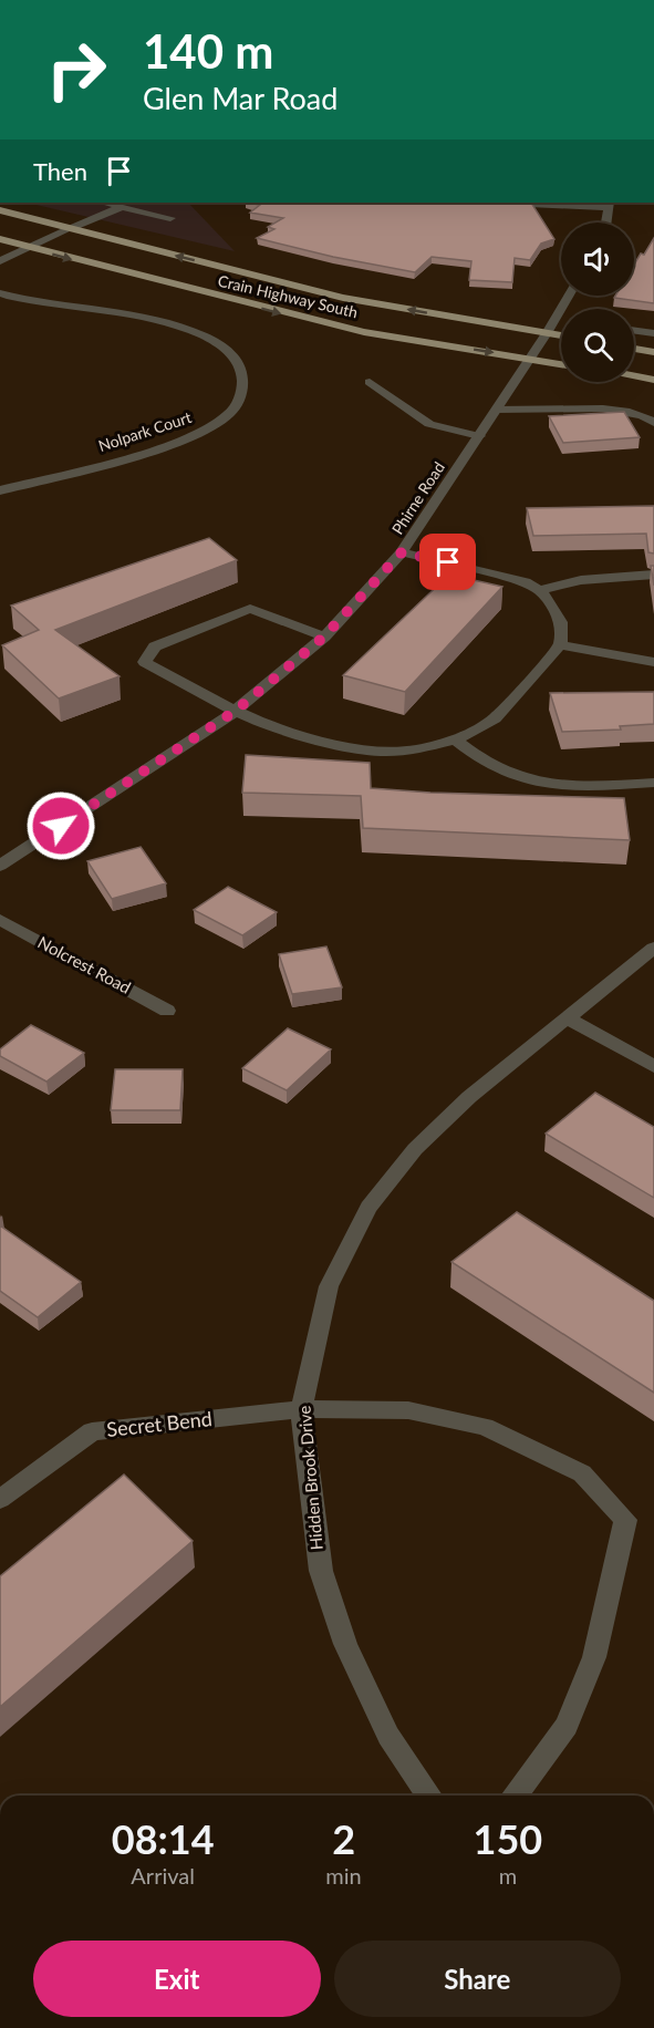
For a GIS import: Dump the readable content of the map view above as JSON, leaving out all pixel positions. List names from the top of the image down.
{
  "streets": {
    "main road": ["Crain Highway South"],
    "street": [
      "Nolpark Court",
      "Phirne Road",
      "Nolcrest Road",
      "Secret Bend",
      "Hidden Brook Drive"
    ]
  },
  "crossings": [
    ["Crain Highway South", "Phirne Road"],
    ["Secret Bend", "Hidden Brook Drive"]
  ],
  "page": {
    "turn": ["140 m", "Glen Mar Road"],
    "then": "Then",
    "eta": [
      "08:14",
      "Arrival",
      "2",
      "min",
      "150",
      "m"
    ],
    "buttons": ["Exit", "Share"]
  }
}
